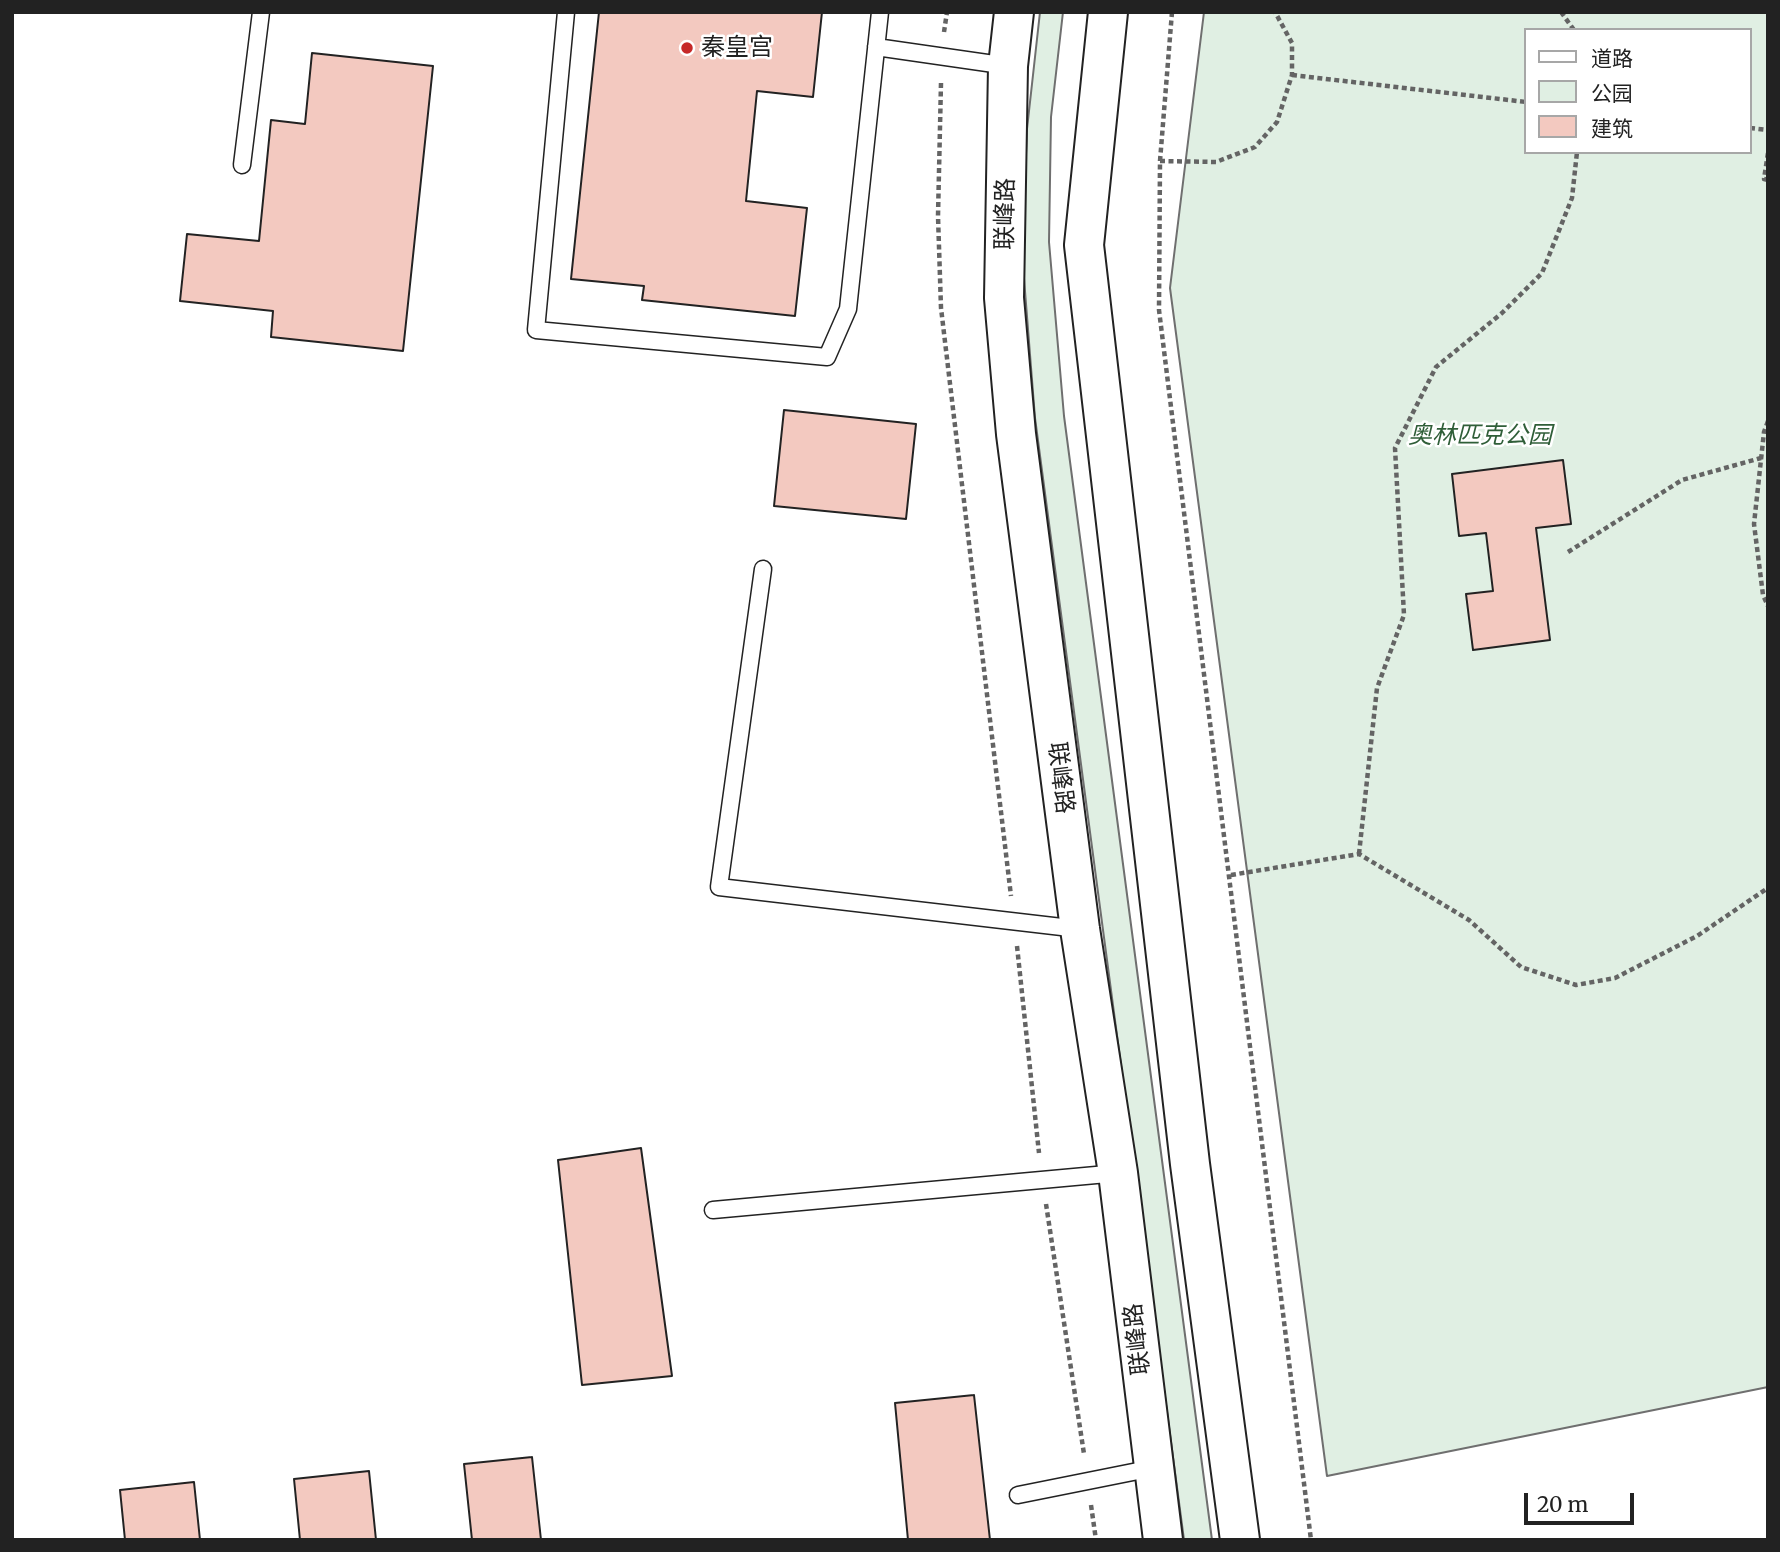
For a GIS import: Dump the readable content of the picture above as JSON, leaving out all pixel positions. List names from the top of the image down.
{
  "streets": {
    "main road": ["联峰路"]
  },
  "parks": ["奥林匹克公园"],
  "places": ["秦皇宫"],
  "legend": ["道路", "公园", "建筑"],
  "scale_bar": "20 m"
}
